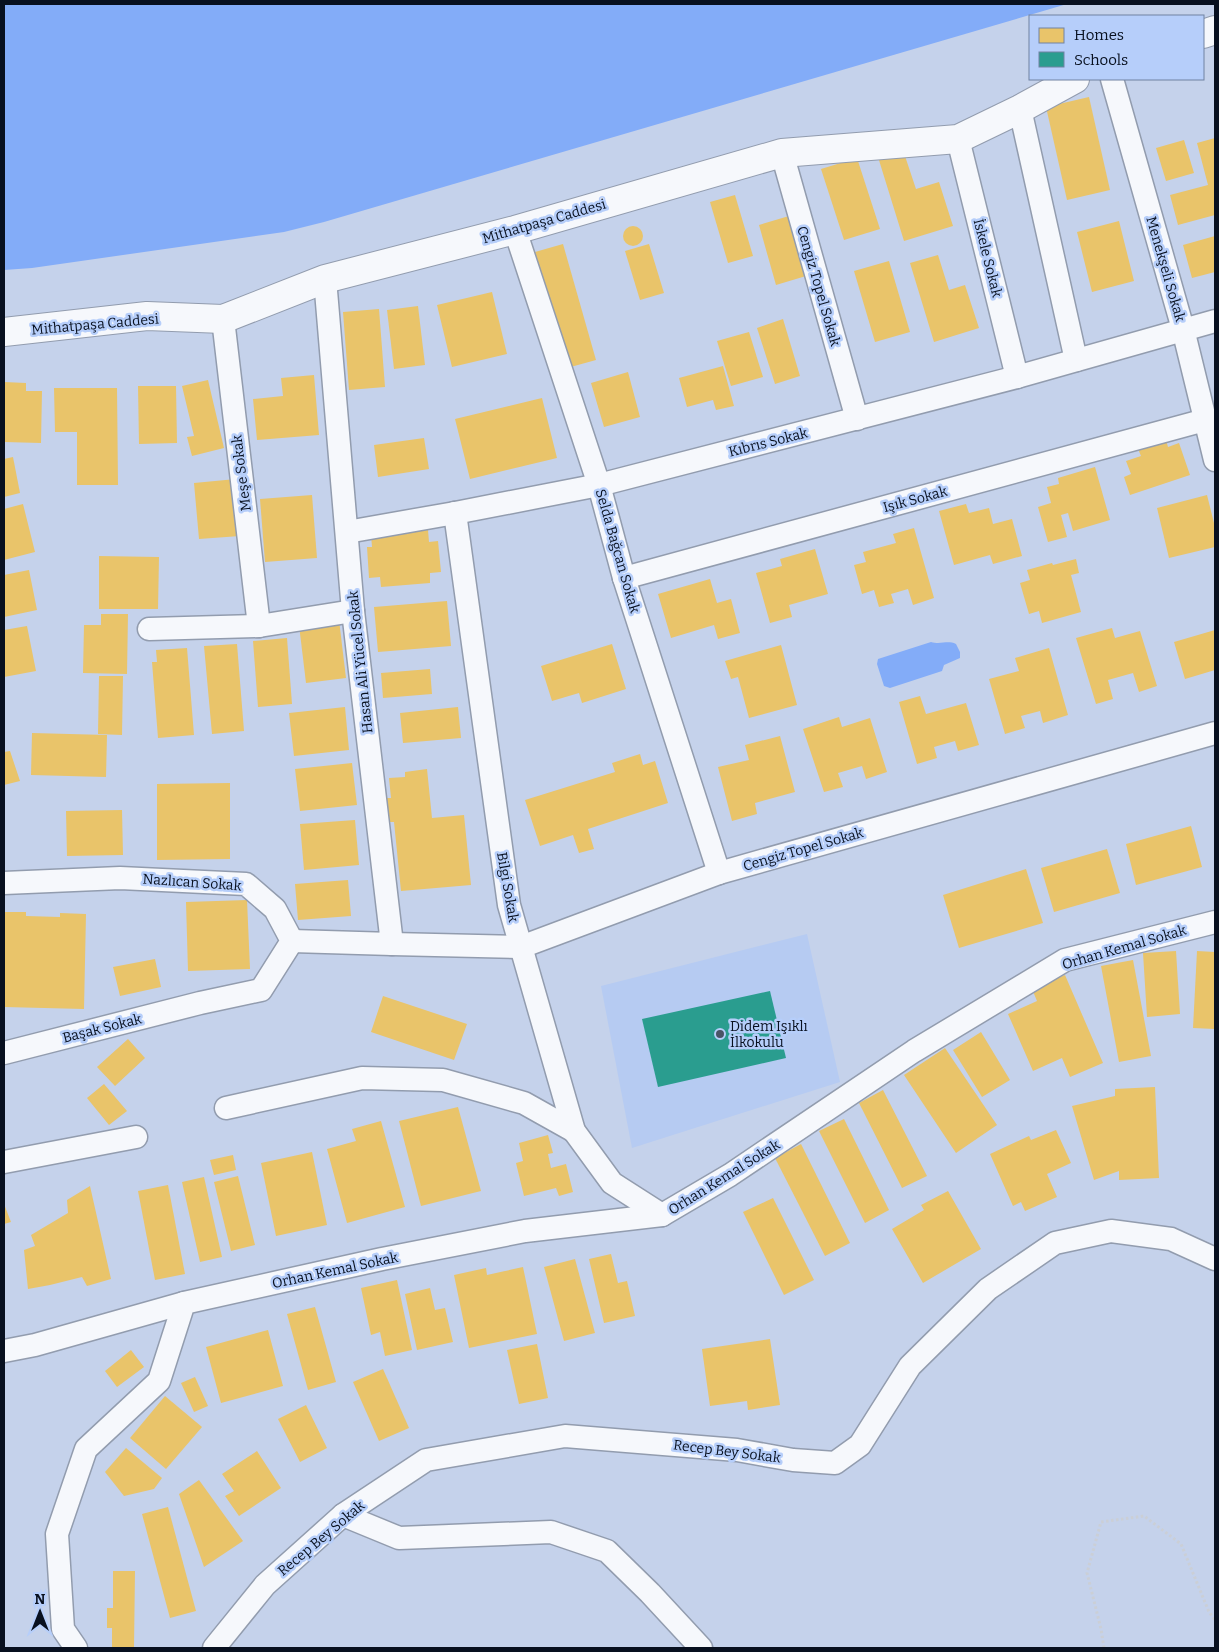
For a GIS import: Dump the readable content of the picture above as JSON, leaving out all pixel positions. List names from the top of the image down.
{
  "streets": {
    "main road": ["Mithatpaşa Caddesi"],
    "street": [
      "İskele Sokak",
      "Menekşeli Sokak",
      "Cengiz Topel Sokak",
      "Kıbrıs Sokak",
      "Meşe Sokak",
      "Işık Sokak",
      "Selda Bağcan Sokak",
      "Hasan Ali Yücel Sokak",
      "Nazlıcan Sokak",
      "Bilgi Sokak",
      "Orhan Kemal Sokak",
      "Başak Sokak",
      "Recep Bey Sokak"
    ]
  },
  "crossings": [
    ["Mithatpaşa Caddesi", "İskele Sokak"],
    ["Mithatpaşa Caddesi", "Cengiz Topel Sokak"],
    ["Mithatpaşa Caddesi", "Meşe Sokak"],
    ["Mithatpaşa Caddesi", "Selda Bağcan Sokak"],
    ["Mithatpaşa Caddesi", "Hasan Ali Yücel Sokak"],
    ["İskele Sokak", "Kıbrıs Sokak"],
    ["Menekşeli Sokak", "Kıbrıs Sokak"],
    ["Menekşeli Sokak", "Işık Sokak"],
    ["Cengiz Topel Sokak", "Kıbrıs Sokak"],
    ["Cengiz Topel Sokak", "Selda Bağcan Sokak"],
    ["Cengiz Topel Sokak", "Hasan Ali Yücel Sokak"],
    ["Cengiz Topel Sokak", "Bilgi Sokak"],
    ["Kıbrıs Sokak", "Selda Bağcan Sokak"],
    ["Kıbrıs Sokak", "Hasan Ali Yücel Sokak"],
    ["Kıbrıs Sokak", "Bilgi Sokak"],
    ["Işık Sokak", "Selda Bağcan Sokak"],
    ["Nazlıcan Sokak", "Başak Sokak"],
    ["Bilgi Sokak", "Orhan Kemal Sokak"]
  ],
  "places": ["Didem Işıklı İlkokulu"],
  "legend": ["Homes", "Schools"],
  "north": "top"
}
